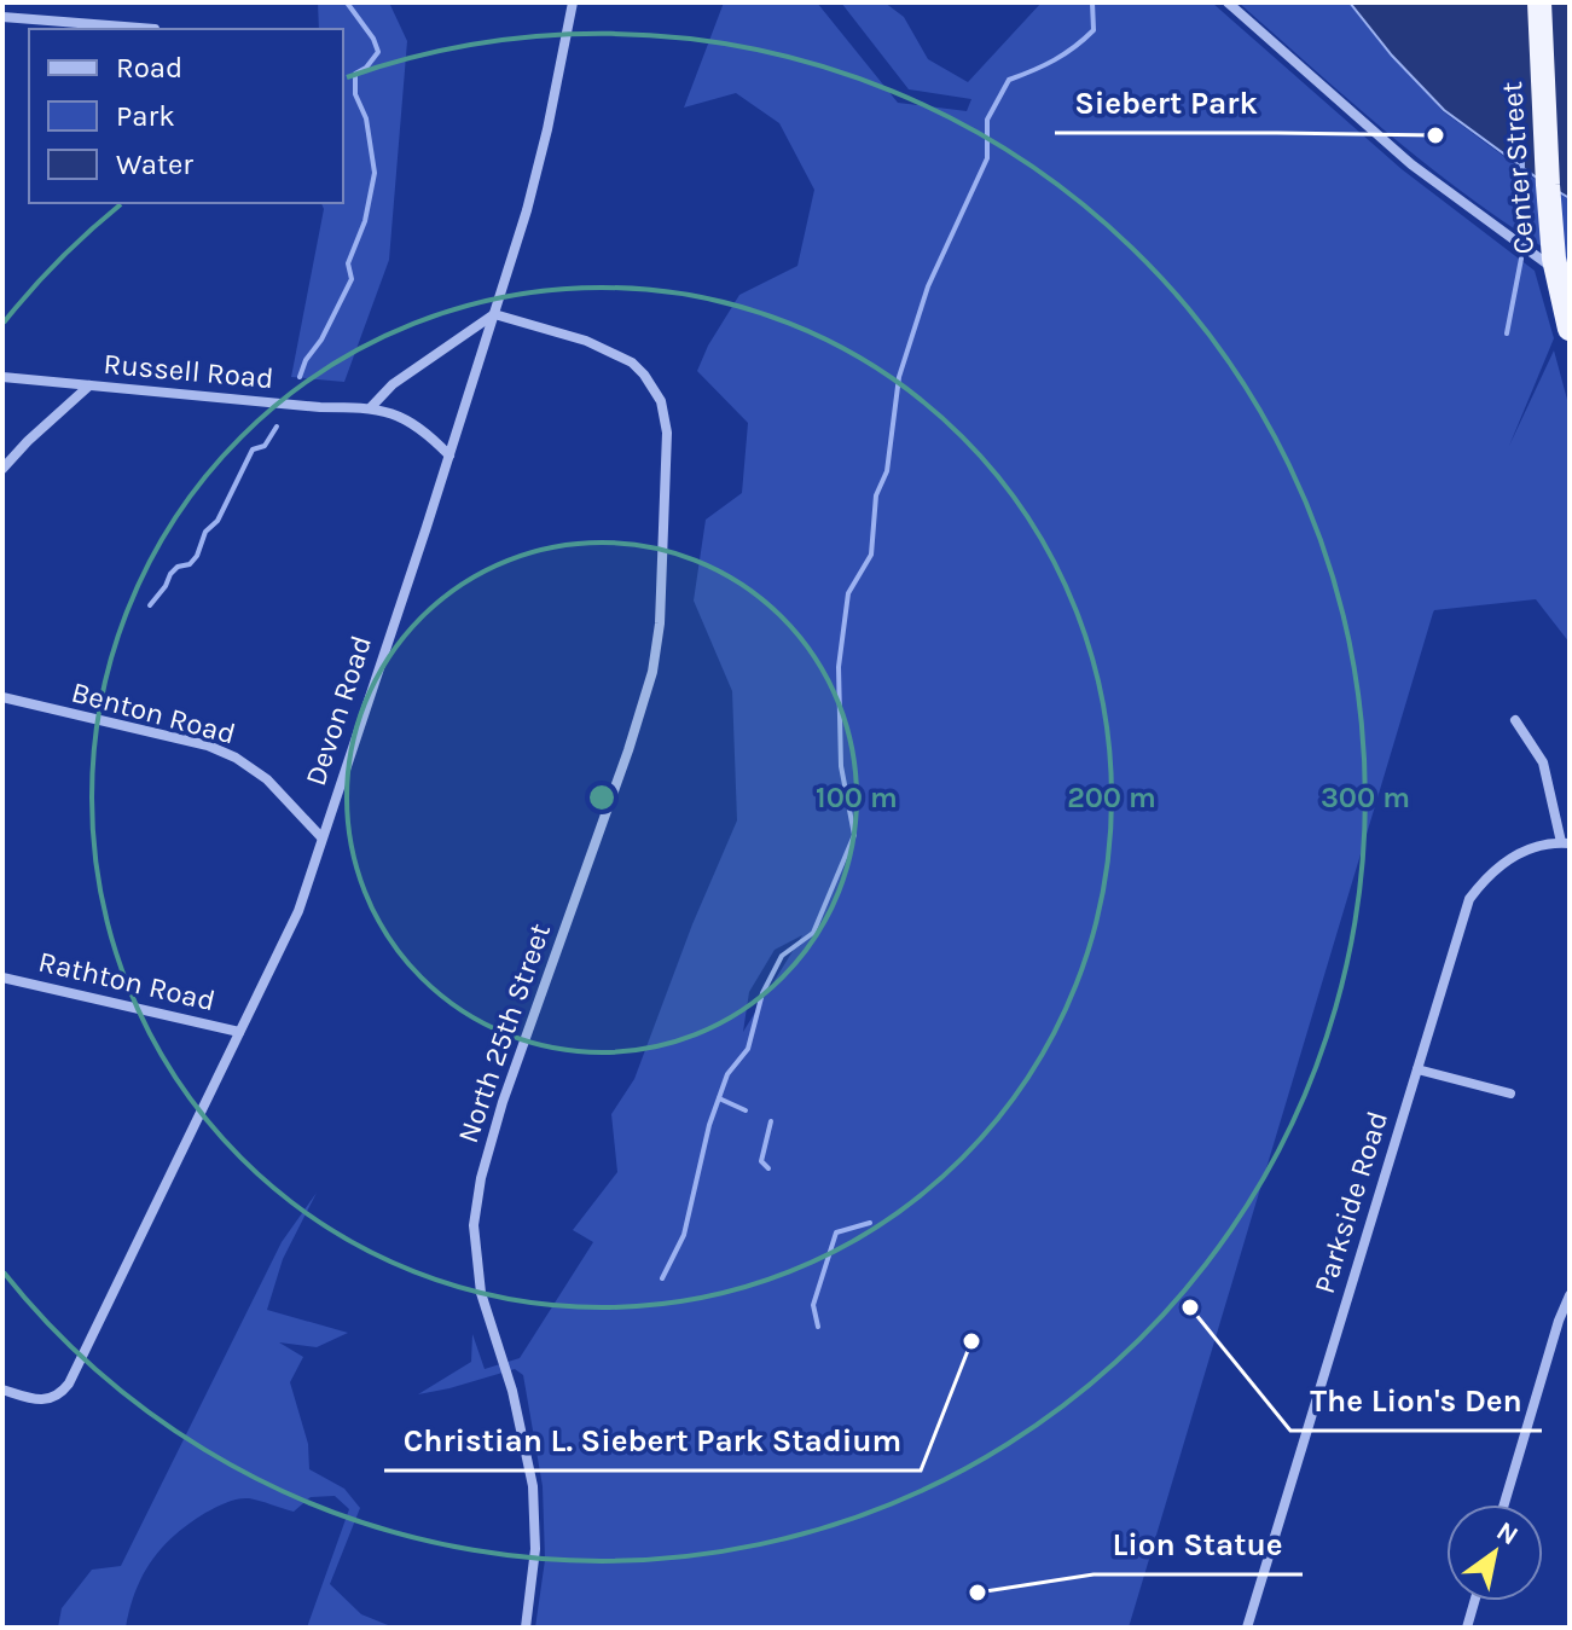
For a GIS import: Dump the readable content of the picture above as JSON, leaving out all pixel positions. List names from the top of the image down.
{
  "streets": {
    "main road": ["Center Street"],
    "street": [
      "Russell Road",
      "Devon Road",
      "Benton Road",
      "Rathton Road",
      "North 25th Street",
      "Parkside Road"
    ]
  },
  "crossings": [
    ["Russell Road", "Devon Road"],
    ["Devon Road", "Benton Road"],
    ["Devon Road", "Rathton Road"],
    ["Devon Road", "North 25th Street"]
  ],
  "places": [
    "Siebert Park",
    "The Lion's Den",
    "Christian L. Siebert Park Stadium",
    "Lion Statue"
  ],
  "legend": ["Road", "Park", "Water"],
  "north": "top right",
  "rings": ["100 m", "200 m", "300 m"]
}
